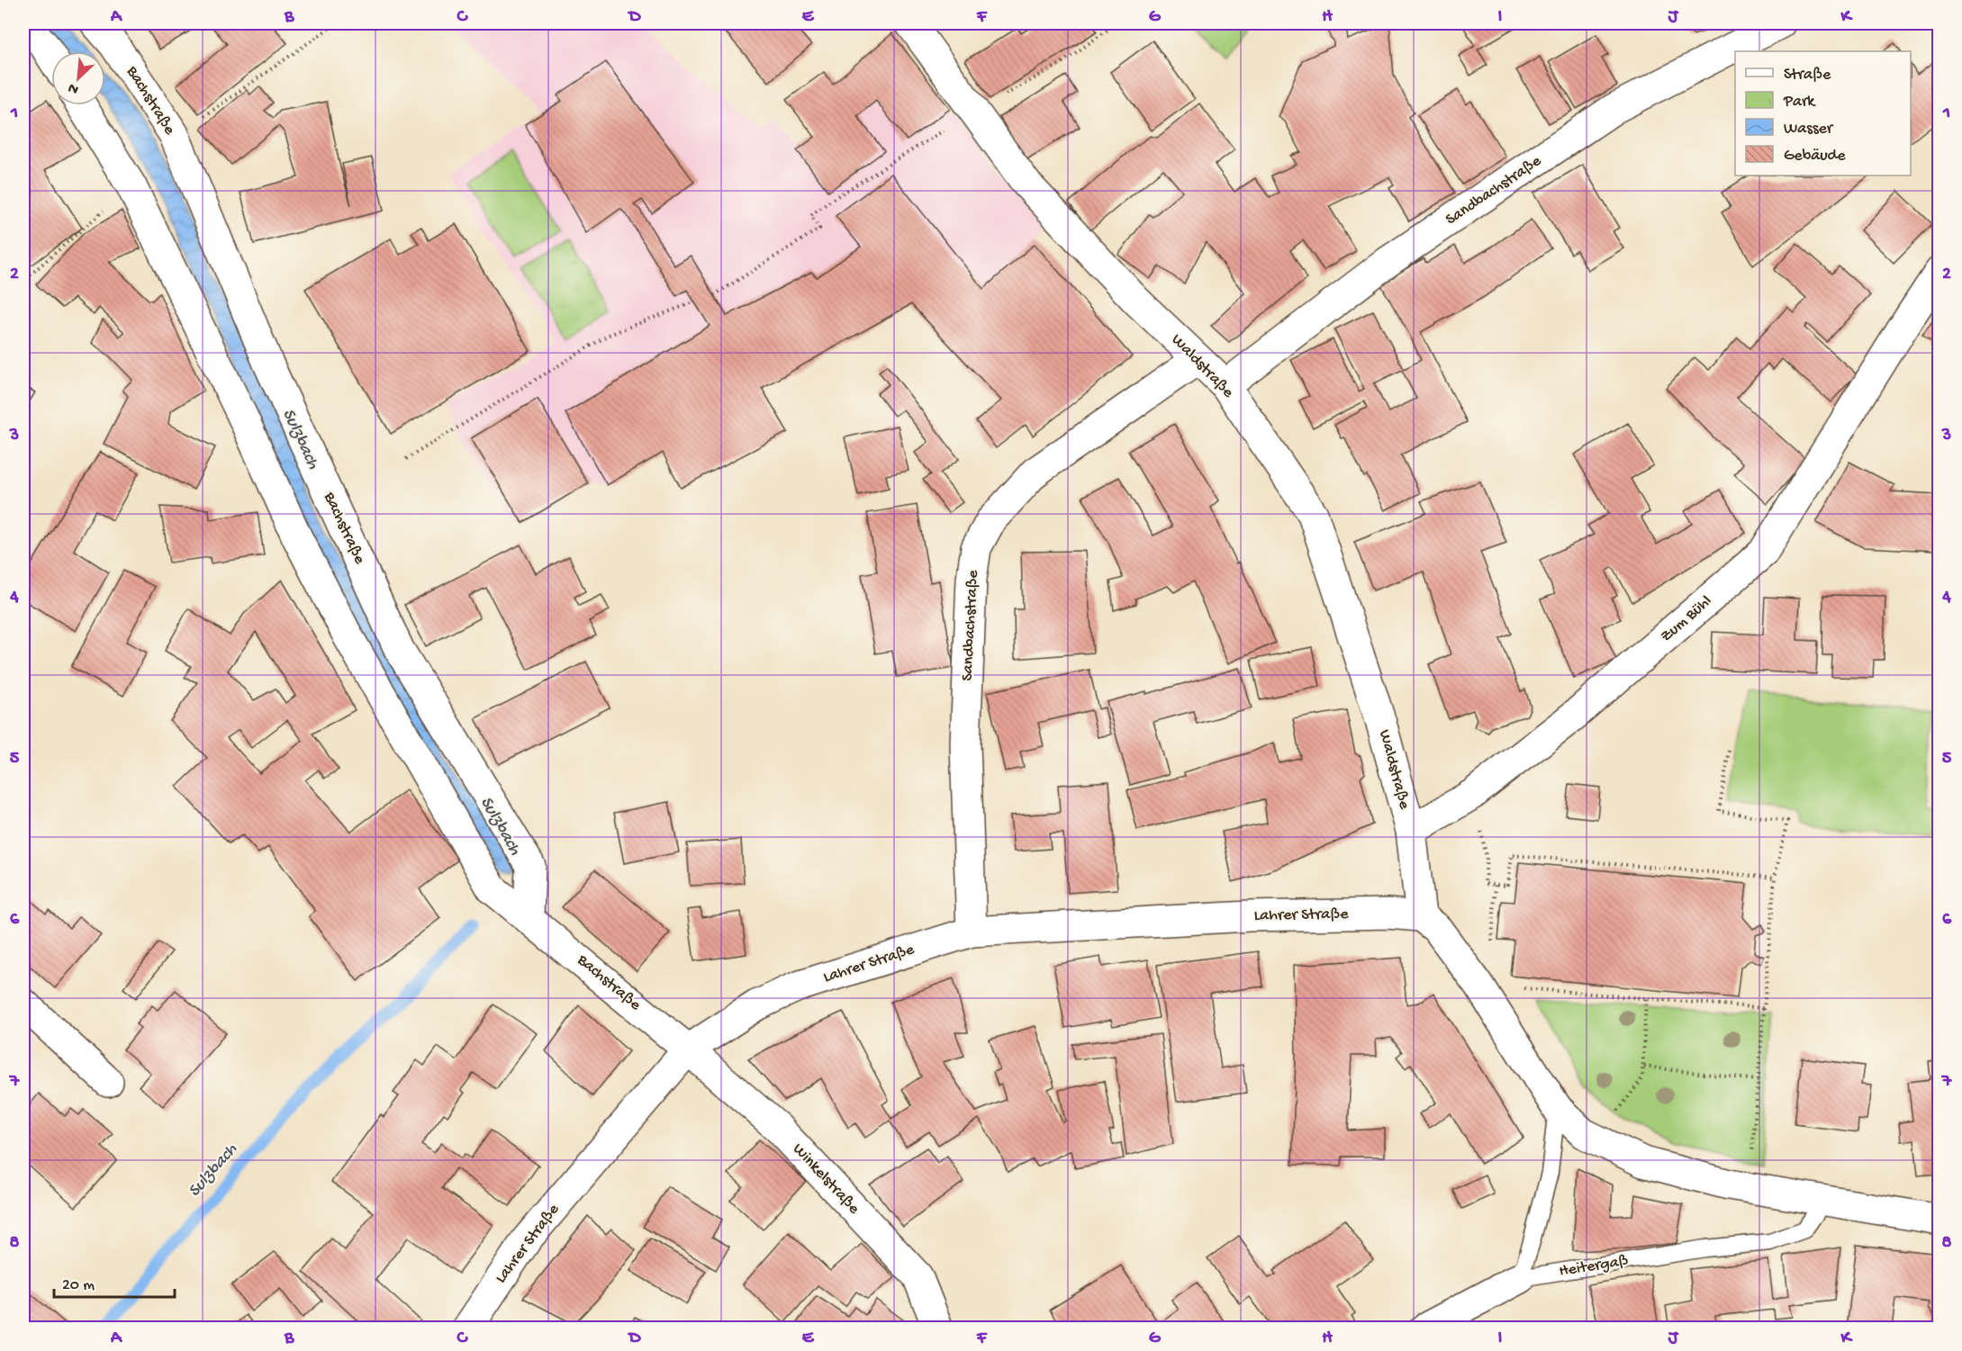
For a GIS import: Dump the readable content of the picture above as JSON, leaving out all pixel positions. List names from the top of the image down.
{
  "streets": {
    "street": [
      "Bachstraße",
      "Sandbachstraße",
      "Waldstraße",
      "Zum Bühl",
      "Lahrer Straße",
      "Winkelstraße"
    ],
    "lane": ["Heitergaß"]
  },
  "crossings": [
    ["Bachstraße", "Lahrer Straße"],
    ["Bachstraße", "Winkelstraße"],
    ["Sandbachstraße", "Waldstraße"],
    ["Sandbachstraße", "Lahrer Straße"],
    ["Waldstraße", "Zum Bühl"],
    ["Lahrer Straße", "Winkelstraße"]
  ],
  "water": ["Sulzbach"],
  "legend": [
    "Straße",
    "Park",
    "Wasser",
    "Gebäude"
  ],
  "scale_bar": "20 m",
  "north": "bottom left",
  "grid": {
    "columns": [
      "A",
      "B",
      "C",
      "D",
      "E",
      "F",
      "G",
      "H",
      "I",
      "J",
      "K"
    ],
    "rows": [
      "1",
      "2",
      "3",
      "4",
      "5",
      "6",
      "7",
      "8"
    ]
  }
}
